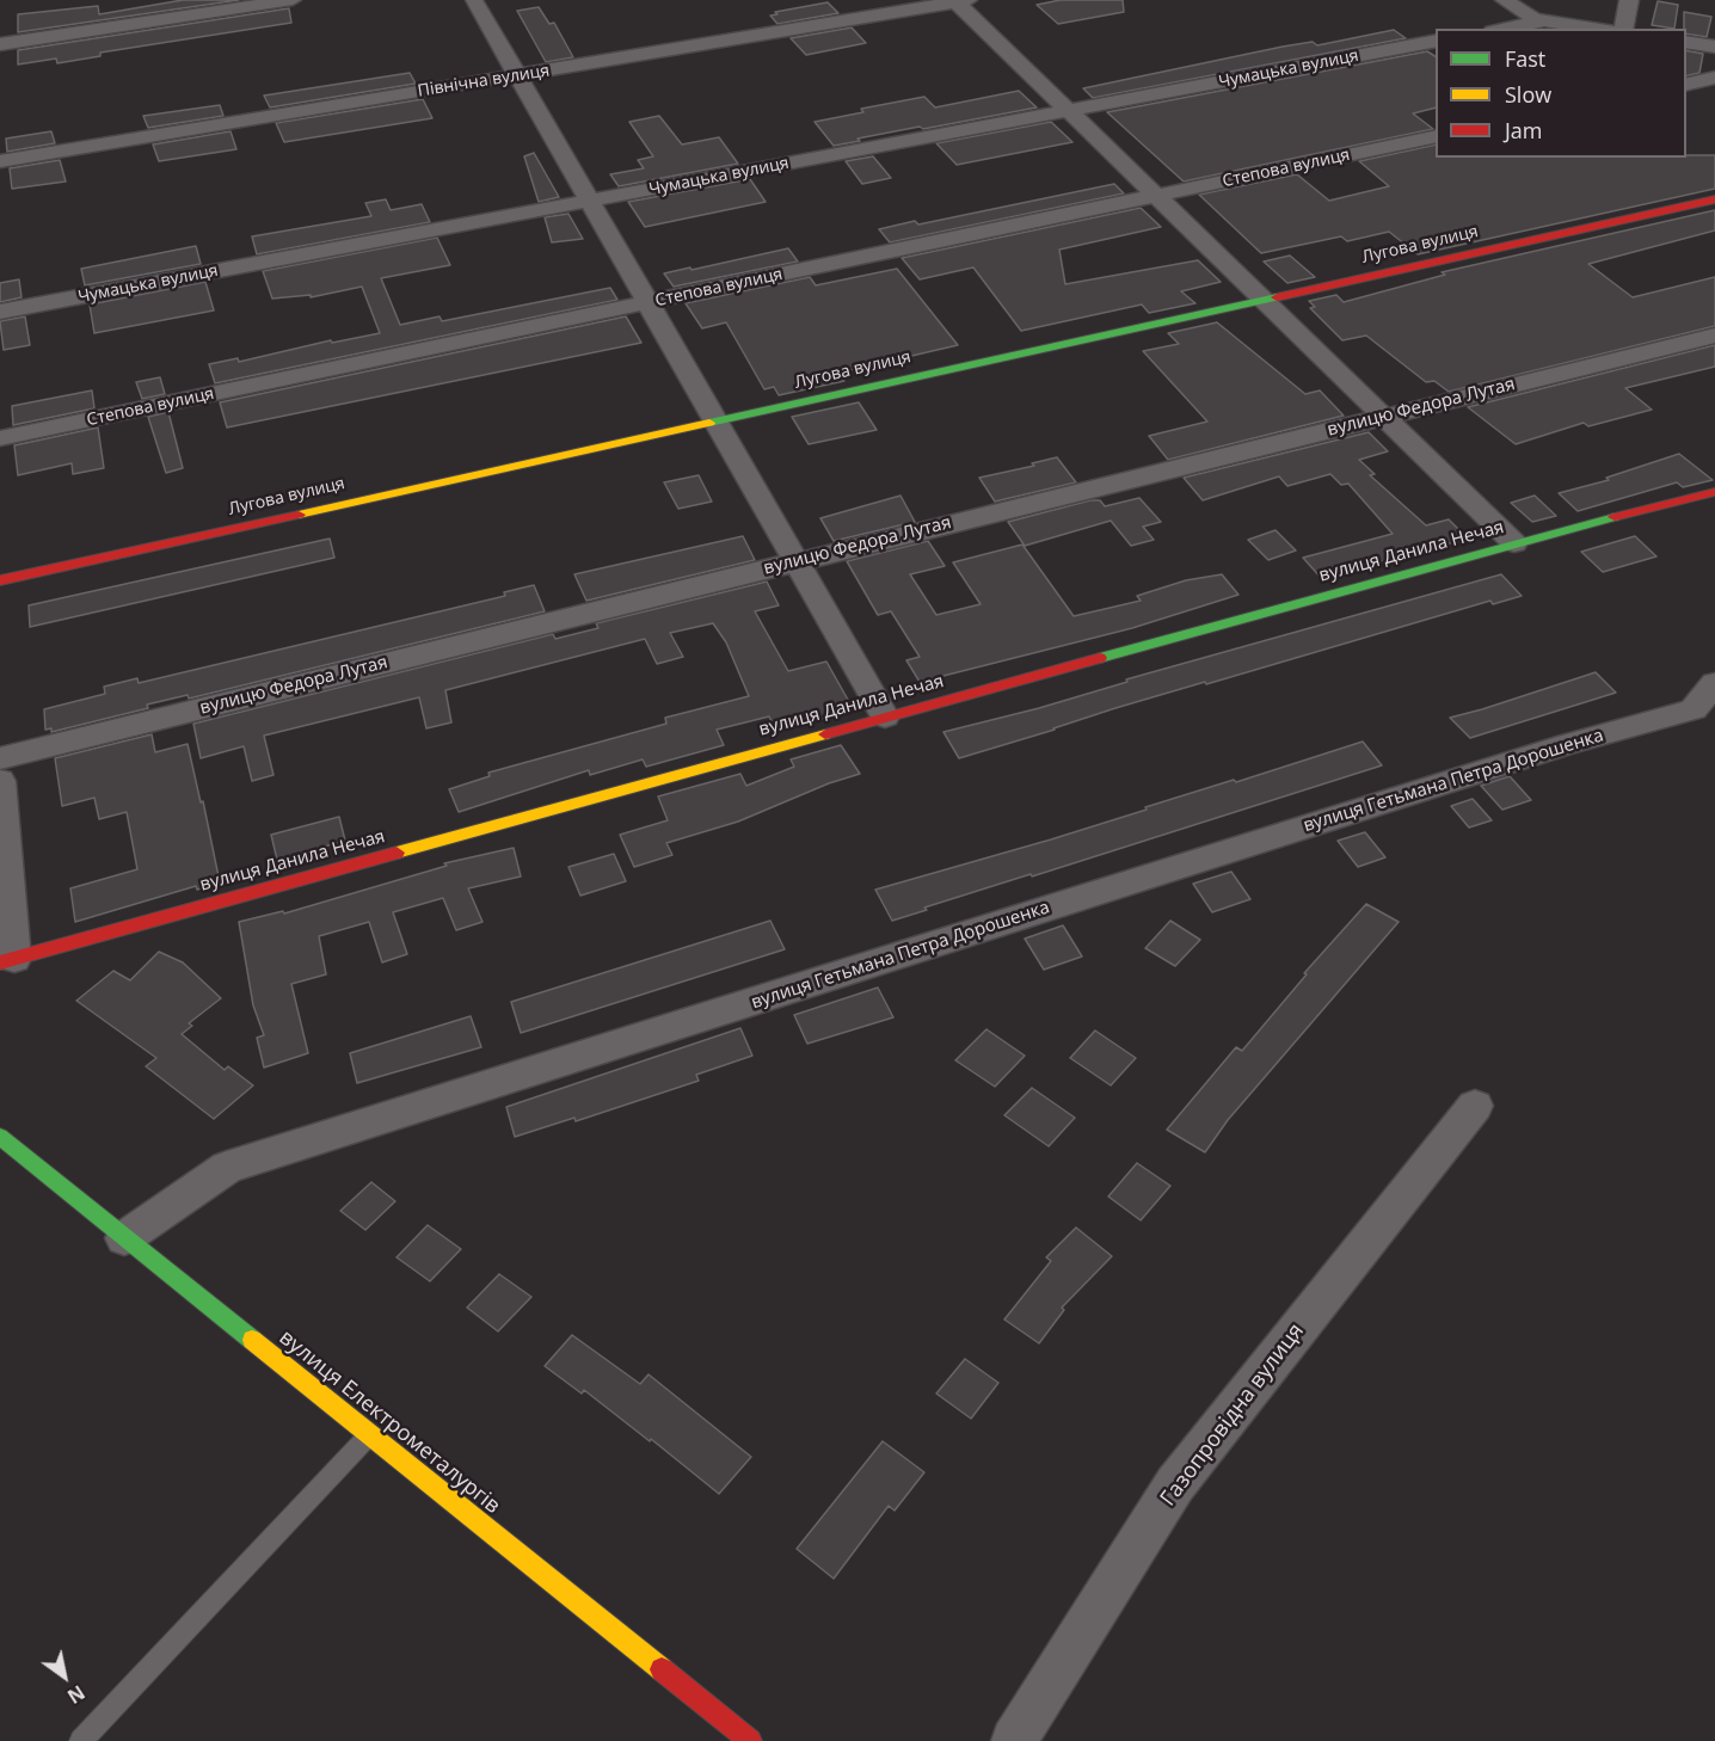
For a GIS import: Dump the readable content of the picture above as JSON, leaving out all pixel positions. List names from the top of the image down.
{
  "streets": {
    "street": [
      "Чумацька вулиця",
      "Північна вулиця",
      "Степова вулиця",
      "Лугова вулиця",
      "вулицю Федора Лутая",
      "вулиця Данила Нечая",
      "вулиця Гетьмана Петра Дорошенка",
      "Газопровідна вулиця",
      "вулиця Електрометалургів"
    ]
  },
  "crossings": [
    ["вулиця Гетьмана Петра Дорошенка", "вулиця Електрометалургів"]
  ],
  "legend": ["Fast", "Slow", "Jam"],
  "north": "bottom right"
}
